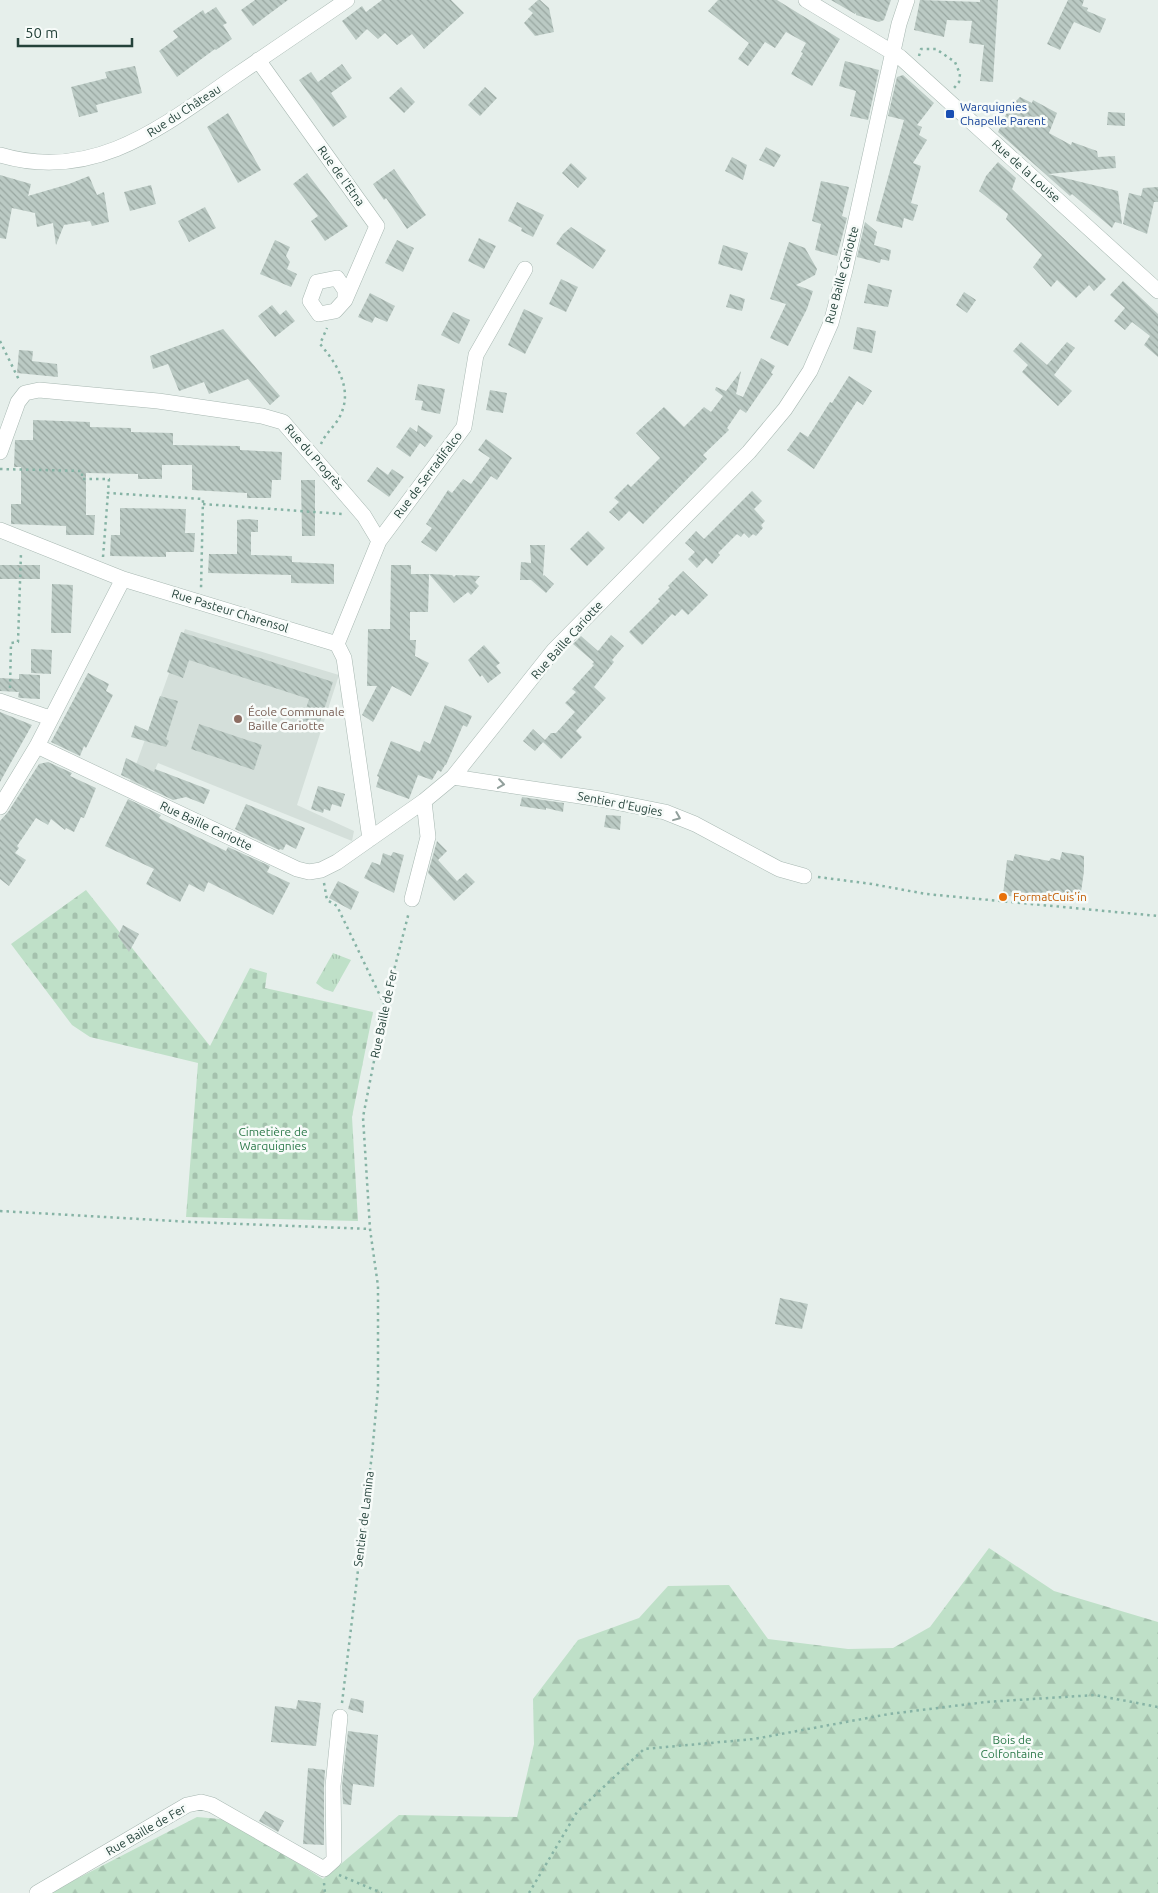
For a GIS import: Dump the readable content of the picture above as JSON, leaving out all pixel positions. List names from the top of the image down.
{
  "streets": {
    "street": [
      "Rue du Château",
      "Rue de la Louise",
      "Rue de l'Etna",
      "Rue Baille Cariotte",
      "Rue du Progrès",
      "Rue de Serradifalco",
      "Rue Pasteur Charensol",
      "Sentier d'Eugies",
      "Rue Baille de Fer"
    ],
    "path": ["Sentier de Lamina"]
  },
  "crossings": [
    ["Rue du Château", "Rue de l'Etna"],
    ["Rue de la Louise", "Rue Baille Cariotte"],
    ["Rue Baille Cariotte", "Sentier d'Eugies"],
    ["Rue du Progrès", "Rue de Serradifalco"],
    ["Rue Baille de Fer", "Sentier de Lamina"]
  ],
  "one_way": ["Sentier d'Eugies"],
  "parks": ["Cimetière de Warquignies", "Bois de Colfontaine"],
  "places": {
    "transit": ["Warquignies Chapelle Parent"],
    "other": ["École Communale Baille Cariotte", "FormatCuis'in"]
  },
  "scale_bar": "50 m"
}
